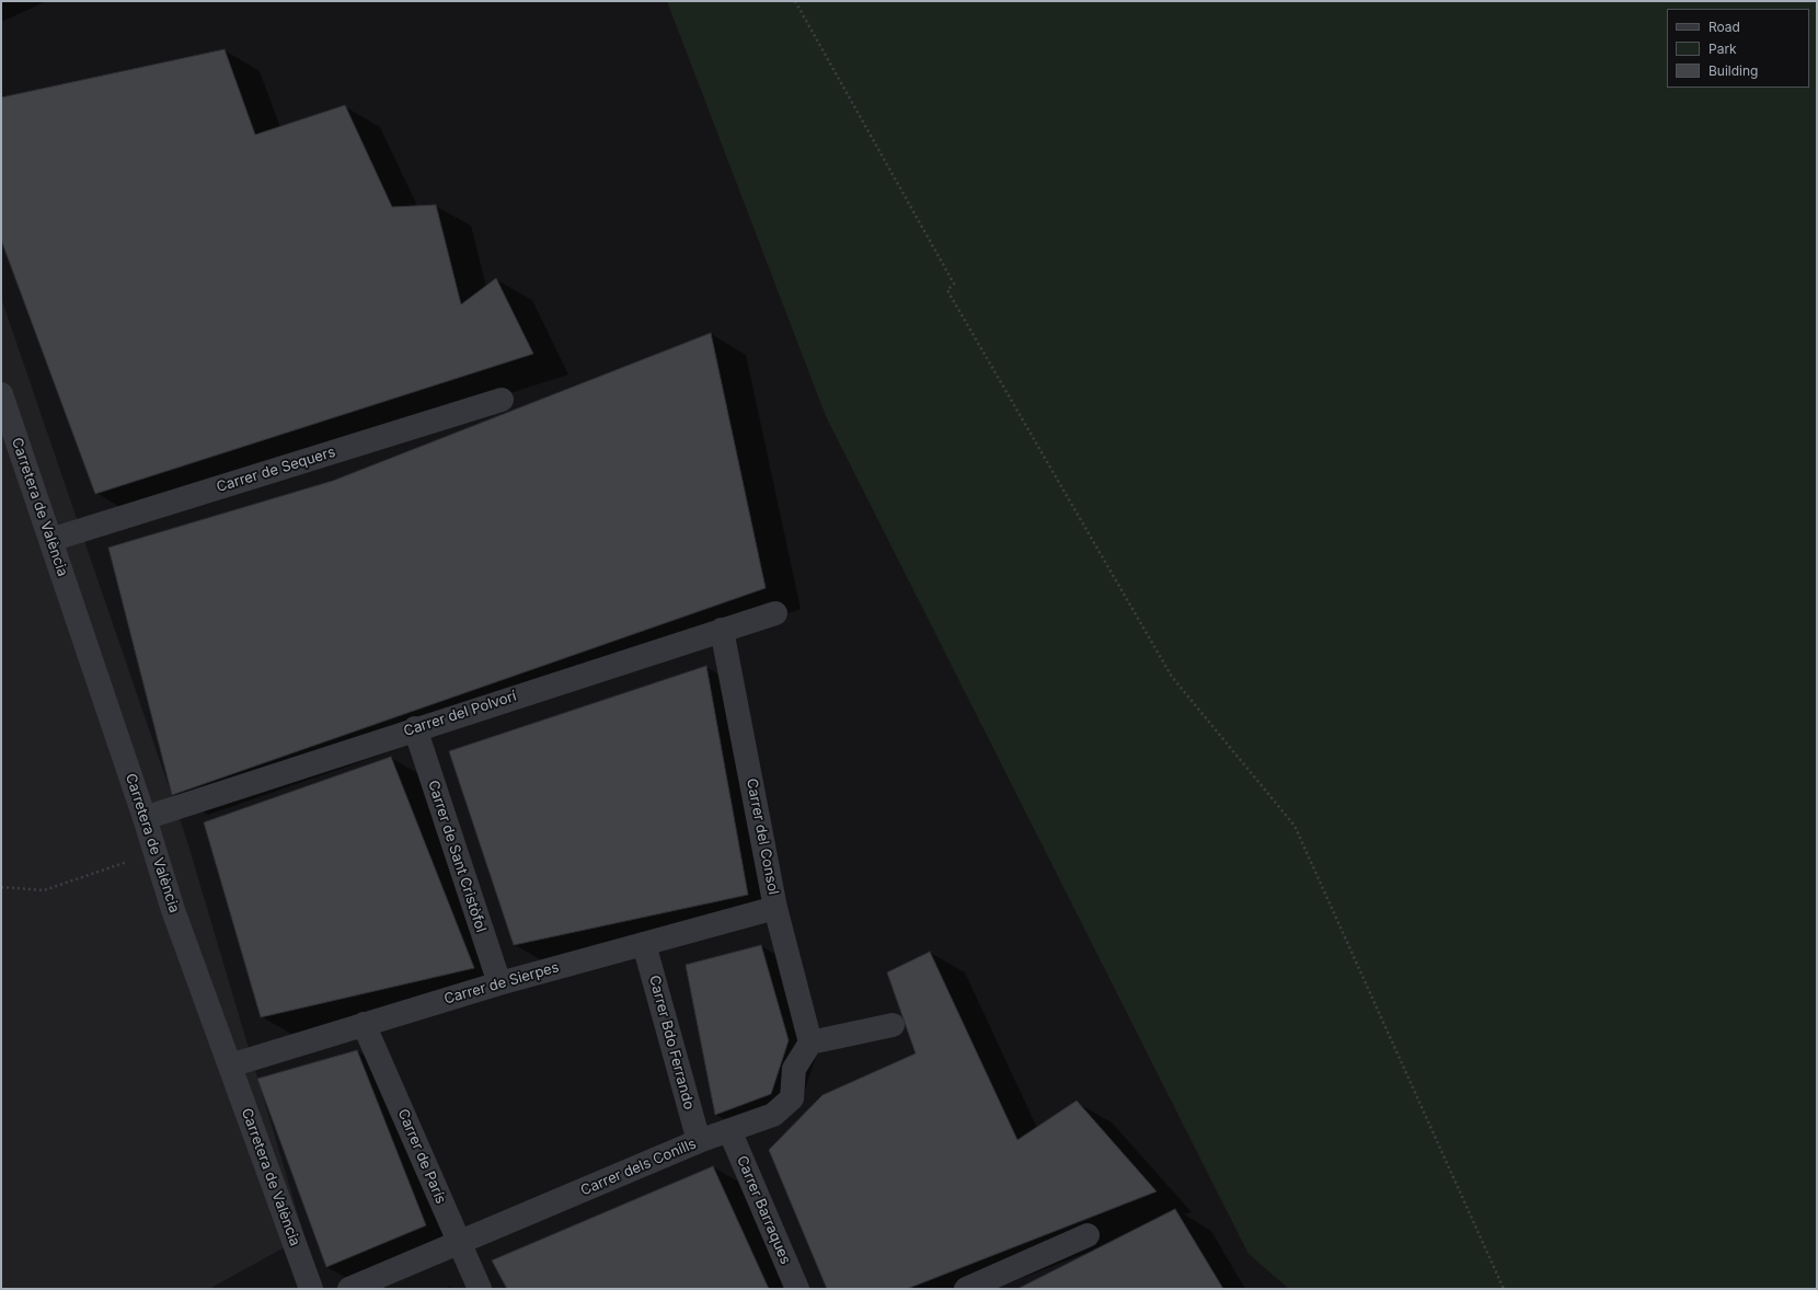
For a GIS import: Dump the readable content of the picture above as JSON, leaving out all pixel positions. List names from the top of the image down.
{
  "streets": {
    "street": [
      "Carrer de Sequers",
      "Carretera de València",
      "Carrer del Polvorí",
      "Carrer del Consol",
      "Carrer de Sant Cristòfol",
      "Carrer de Sierpes",
      "Carrer Bdo Ferrando",
      "Carrer de París",
      "Carrer dels Conills",
      "Carrer Barraques"
    ]
  },
  "crossings": [
    ["Carrer de Sequers", "Carretera de València"],
    ["Carretera de València", "Carrer del Polvorí"],
    ["Carretera de València", "Carrer de Sierpes"],
    ["Carrer del Polvorí", "Carrer del Consol"],
    ["Carrer del Polvorí", "Carrer de Sant Cristòfol"],
    ["Carrer del Consol", "Carrer de Sierpes"],
    ["Carrer del Consol", "Carrer dels Conills"],
    ["Carrer de Sant Cristòfol", "Carrer de Sierpes"],
    ["Carrer de Sierpes", "Carrer Bdo Ferrando"],
    ["Carrer de Sierpes", "Carrer de París"],
    ["Carrer Bdo Ferrando", "Carrer dels Conills"],
    ["Carrer de París", "Carrer dels Conills"],
    ["Carrer dels Conills", "Carrer Barraques"]
  ],
  "legend": ["Road", "Park", "Building"]
}
